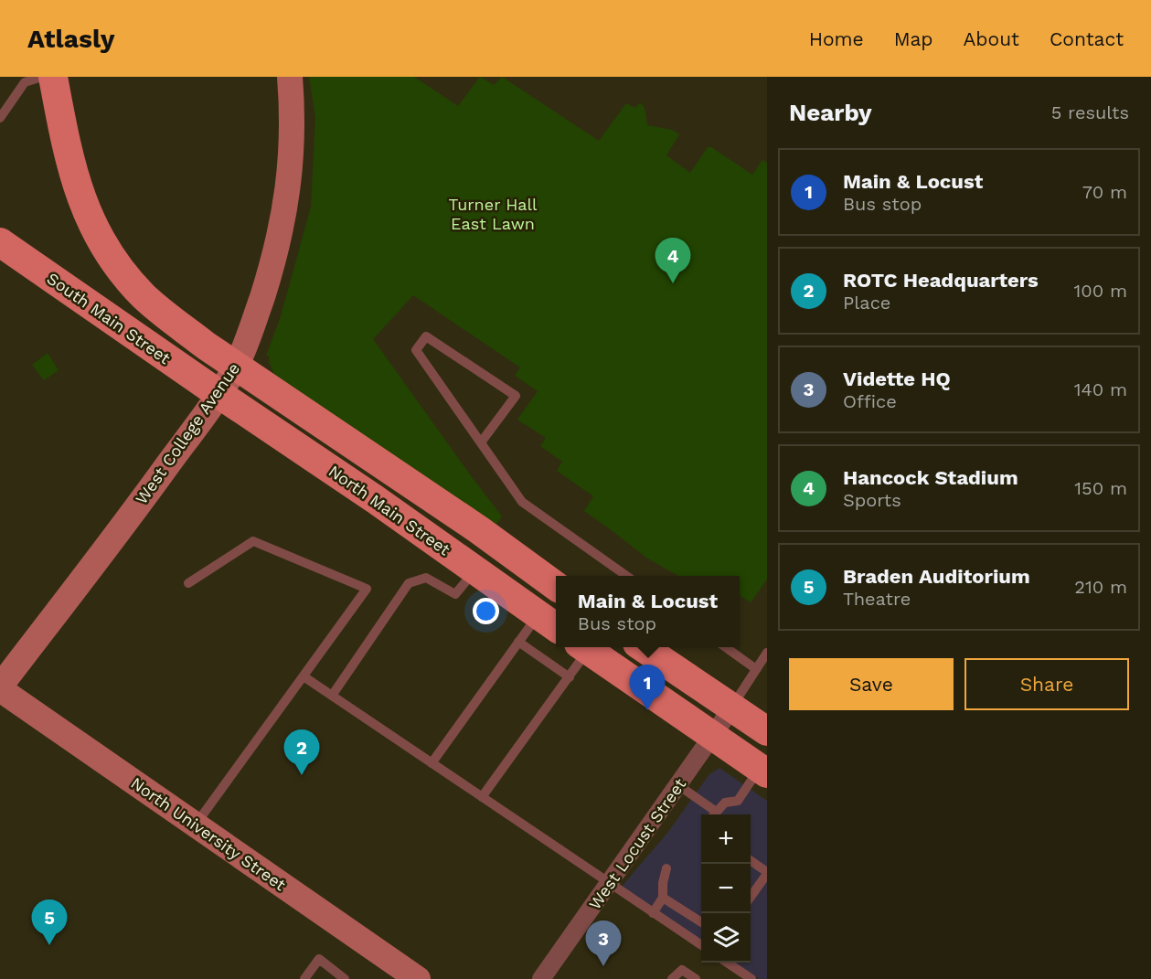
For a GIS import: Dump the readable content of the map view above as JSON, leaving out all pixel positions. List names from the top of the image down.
{
  "streets": {
    "main road": [
      "South Main Street",
      "West College Avenue",
      "North Main Street",
      "North University Street"
    ],
    "street": ["West Locust Street"]
  },
  "crossings": [
    ["South Main Street", "West College Avenue"],
    ["South Main Street", "North Main Street"],
    ["West College Avenue", "North Main Street"],
    ["West College Avenue", "North University Street"]
  ],
  "parks": ["Turner Hall East Lawn"],
  "page": {
    "header": "Atlasly",
    "nav": [
      "Home",
      "Map",
      "About",
      "Contact"
    ],
    "heading": ["Nearby", "5 results"],
    "list": [
      {
        "mark": "1",
        "name": "Main & Locust",
        "note": "Bus stop",
        "value": "70 m"
      },
      {
        "mark": "2",
        "name": "ROTC Headquarters",
        "note": "Place",
        "value": "100 m"
      },
      {
        "mark": "3",
        "name": "Vidette HQ",
        "note": "Office",
        "value": "140 m"
      },
      {
        "mark": "4",
        "name": "Hancock Stadium",
        "note": "Sports",
        "value": "150 m"
      },
      {
        "mark": "5",
        "name": "Braden Auditorium",
        "note": "Theatre",
        "value": "210 m"
      }
    ],
    "pins": [
      "4",
      "1",
      "2",
      "5",
      "3"
    ],
    "popup": ["Main & Locust", "Bus stop"],
    "buttons": ["Save", "Share"],
    "map_buttons": ["+", "−"]
  }
}
